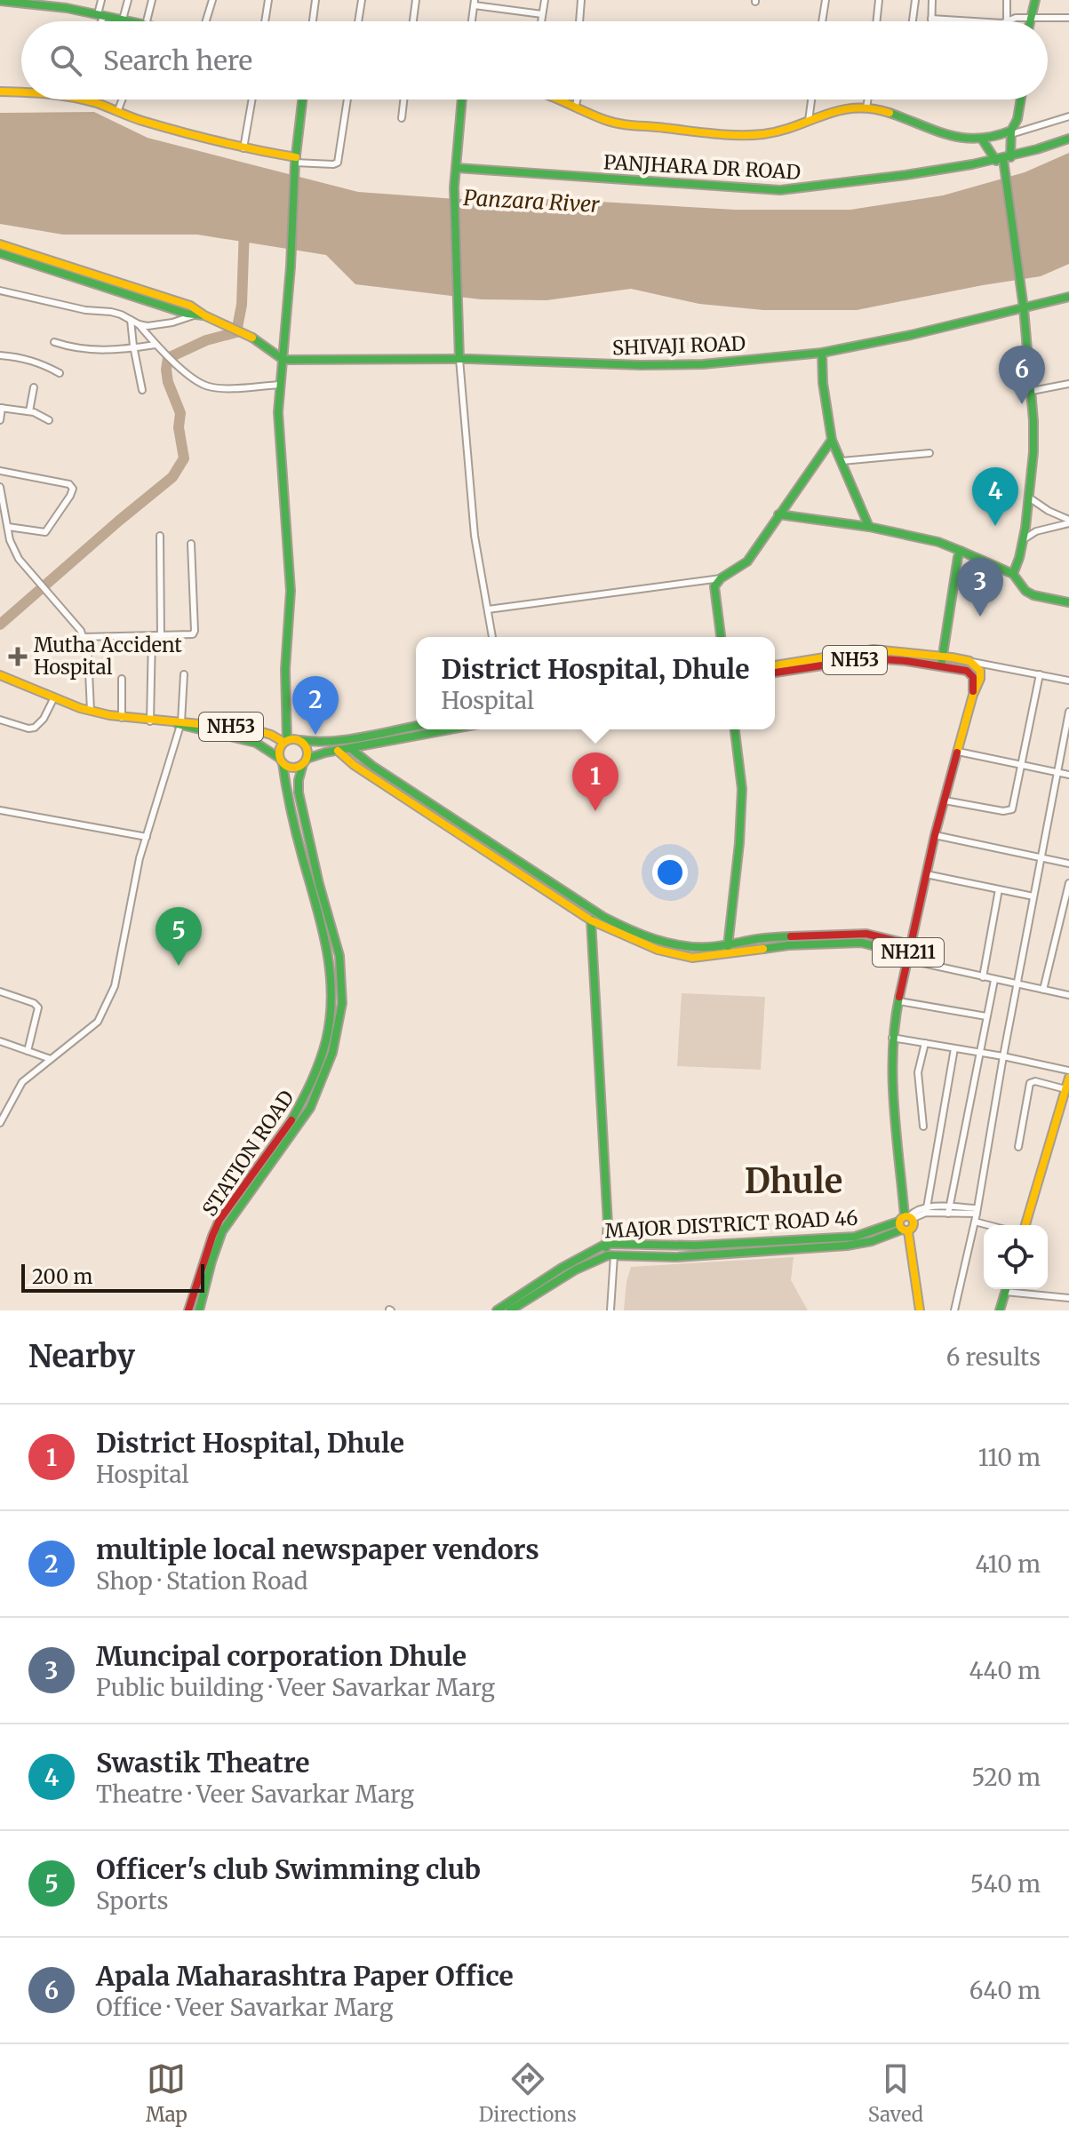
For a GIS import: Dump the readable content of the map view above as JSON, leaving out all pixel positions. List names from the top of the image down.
{
  "streets": {
    "street": [
      "PANJHARA DR ROAD",
      "SHIVAJI ROAD",
      "NH53",
      "NH211",
      "STATION ROAD",
      "MAJOR DISTRICT ROAD 46"
    ]
  },
  "crossings": [
    ["NH53", "STATION ROAD"],
    ["NH211", "MAJOR DISTRICT ROAD 46"]
  ],
  "districts": ["Dhule"],
  "water": ["Panzara River"],
  "places": {
    "health": ["Mutha Accident Hospital"]
  },
  "scale_bar": "200 m",
  "page": {
    "search": "Search here",
    "pins": [
      "6",
      "4",
      "3",
      "2",
      "1",
      "5"
    ],
    "popup": ["District Hospital, Dhule", "Hospital"],
    "scale": "200 m",
    "heading": ["Nearby", "6 results"],
    "list": [
      {
        "mark": "1",
        "name": "District Hospital, Dhule",
        "note": "Hospital",
        "value": "110 m"
      },
      {
        "mark": "2",
        "name": "multiple local newspaper vendors",
        "note": "Shop · Station Road",
        "value": "410 m"
      },
      {
        "mark": "3",
        "name": "Muncipal corporation Dhule",
        "note": "Public building · Veer Savarkar Marg",
        "value": "440 m"
      },
      {
        "mark": "4",
        "name": "Swastik Theatre",
        "note": "Theatre · Veer Savarkar Marg",
        "value": "520 m"
      },
      {
        "mark": "5",
        "name": "Officer's club Swimming club",
        "note": "Sports",
        "value": "540 m"
      },
      {
        "mark": "6",
        "name": "Apala Maharashtra Paper Office",
        "note": "Office · Veer Savarkar Marg",
        "value": "640 m"
      }
    ],
    "nav": ["Map", "Directions", "Saved"]
  }
}
